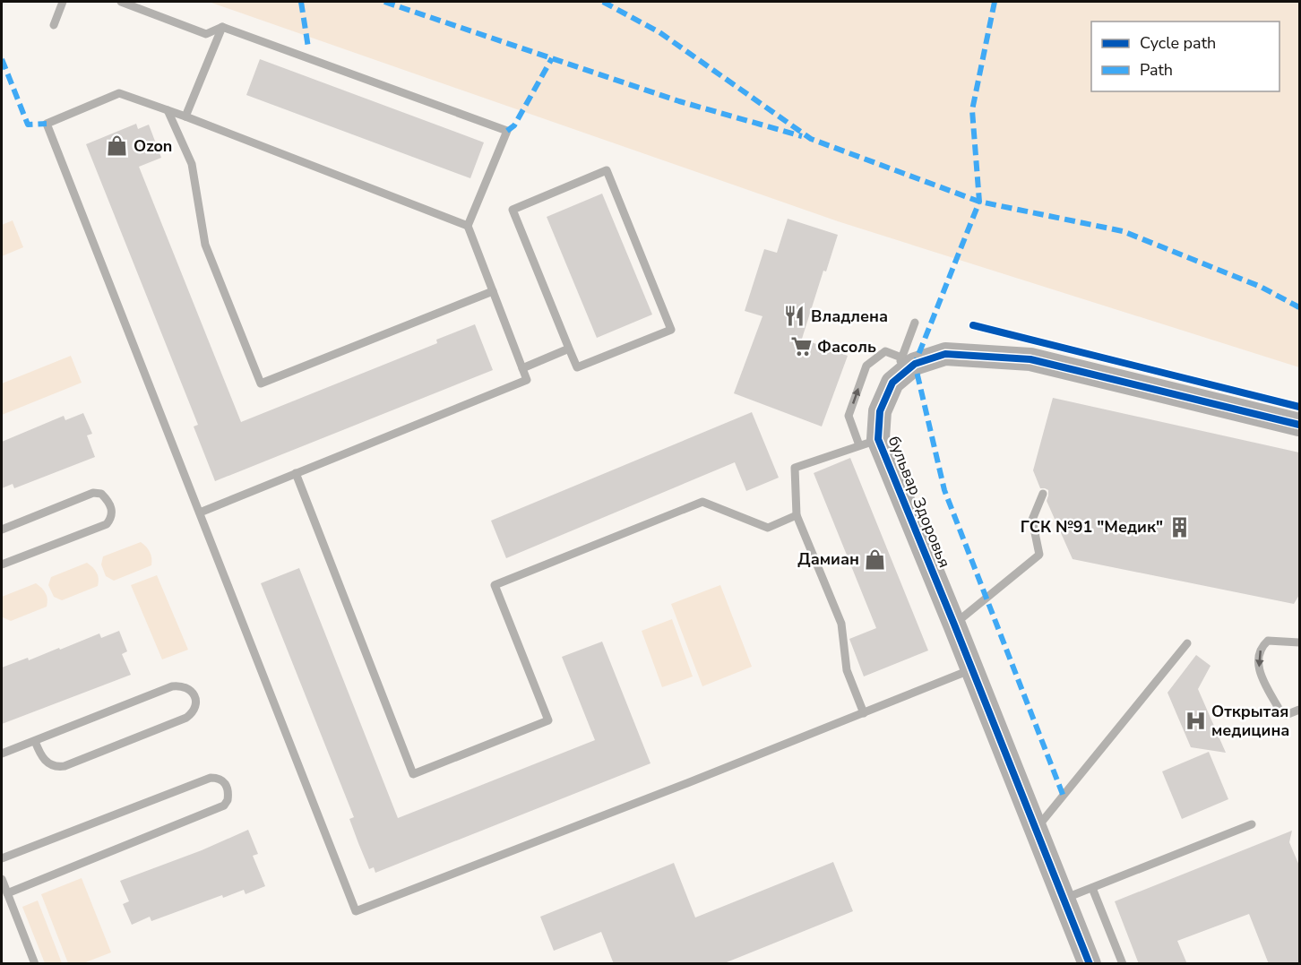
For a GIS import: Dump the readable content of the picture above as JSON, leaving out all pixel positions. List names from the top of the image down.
{
  "streets": {
    "street": ["бульвар Здоровья"]
  },
  "places": {
    "shop": ["Ozon", "Дамиан"],
    "restaurant": ["Владлена"],
    "supermarket": ["Фасоль"],
    "building": ["ГСК №91 \"Медик\""],
    "hospital": ["Открытая медицина"]
  },
  "legend": ["Cycle path", "Path"]
}
